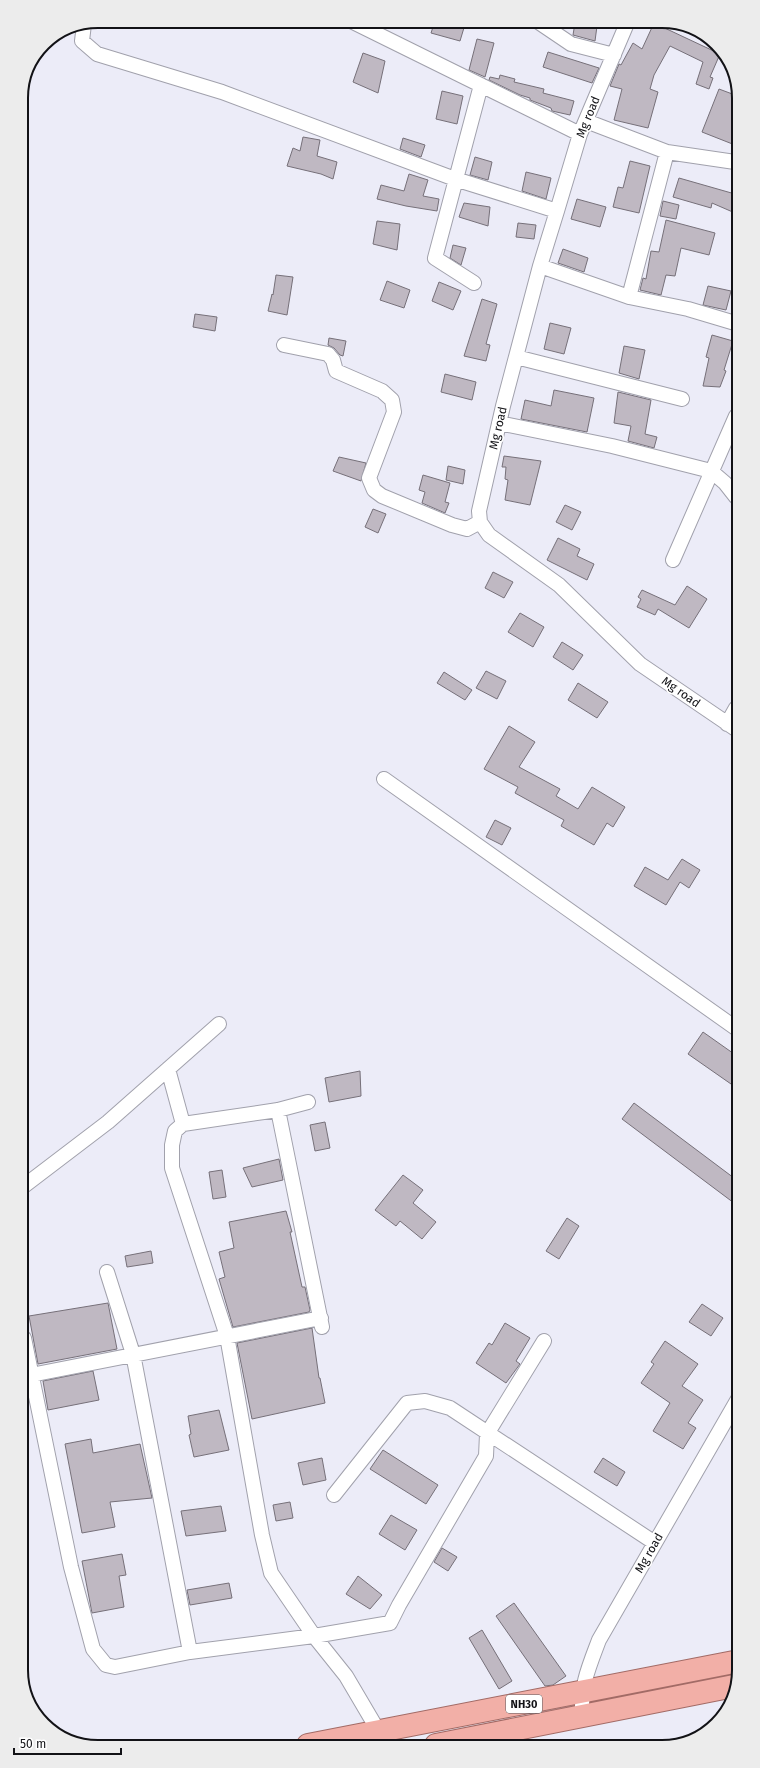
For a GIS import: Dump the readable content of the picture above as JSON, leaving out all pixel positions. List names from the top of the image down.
{
  "streets": {
    "highway": ["NH30"],
    "street": ["Mg road"]
  },
  "crossings": [
    ["Mg road", "NH30"]
  ],
  "scale_bar": "50 m"
}
